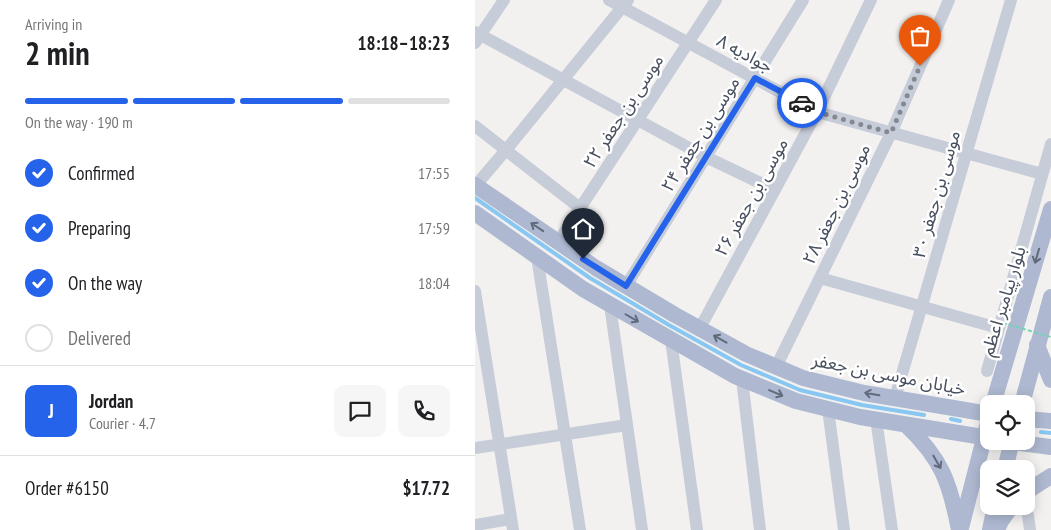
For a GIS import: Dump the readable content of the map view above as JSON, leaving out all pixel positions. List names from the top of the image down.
{
  "streets": {
    "main road": ["بلوار پیامبر اعظم", "خیابان موسی بن جعفر"],
    "street": [
      "جوادیه ۸",
      "موسی بن جعفر ۲۲",
      "موسی بن جعفر ۲۴",
      "موسی بن جعفر ۳۰",
      "موسی بن جعفر ۲۶",
      "موسی بن جعفر ۲۸"
    ]
  },
  "crossings": [
    ["جوادیه ۸", "موسی بن جعفر ۲۲"],
    ["جوادیه ۸", "موسی بن جعفر ۲۴"],
    ["جوادیه ۸", "موسی بن جعفر ۳۰"],
    ["جوادیه ۸", "موسی بن جعفر ۲۶"],
    ["جوادیه ۸", "موسی بن جعفر ۲۸"],
    ["موسی بن جعفر ۲۲", "خیابان موسی بن جعفر"],
    ["موسی بن جعفر ۲۴", "خیابان موسی بن جعفر"],
    ["موسی بن جعفر ۳۰", "خیابان موسی بن جعفر"],
    ["موسی بن جعفر ۲۶", "خیابان موسی بن جعفر"],
    ["موسی بن جعفر ۲۸", "خیابان موسی بن جعفر"]
  ],
  "page": {
    "heading": ["2 min", "Arriving in", "18:18–18:23"],
    "panel": [
      "Jordan",
      "Courier · 4.7",
      "Order #6150",
      "$17.72"
    ],
    "bar": "On the way · 190 m",
    "list": [
      ["Confirmed", "17:55"],
      ["Preparing", "17:59"],
      ["On the way", "18:04"],
      "Delivered"
    ],
    "round": "J"
  }
}
